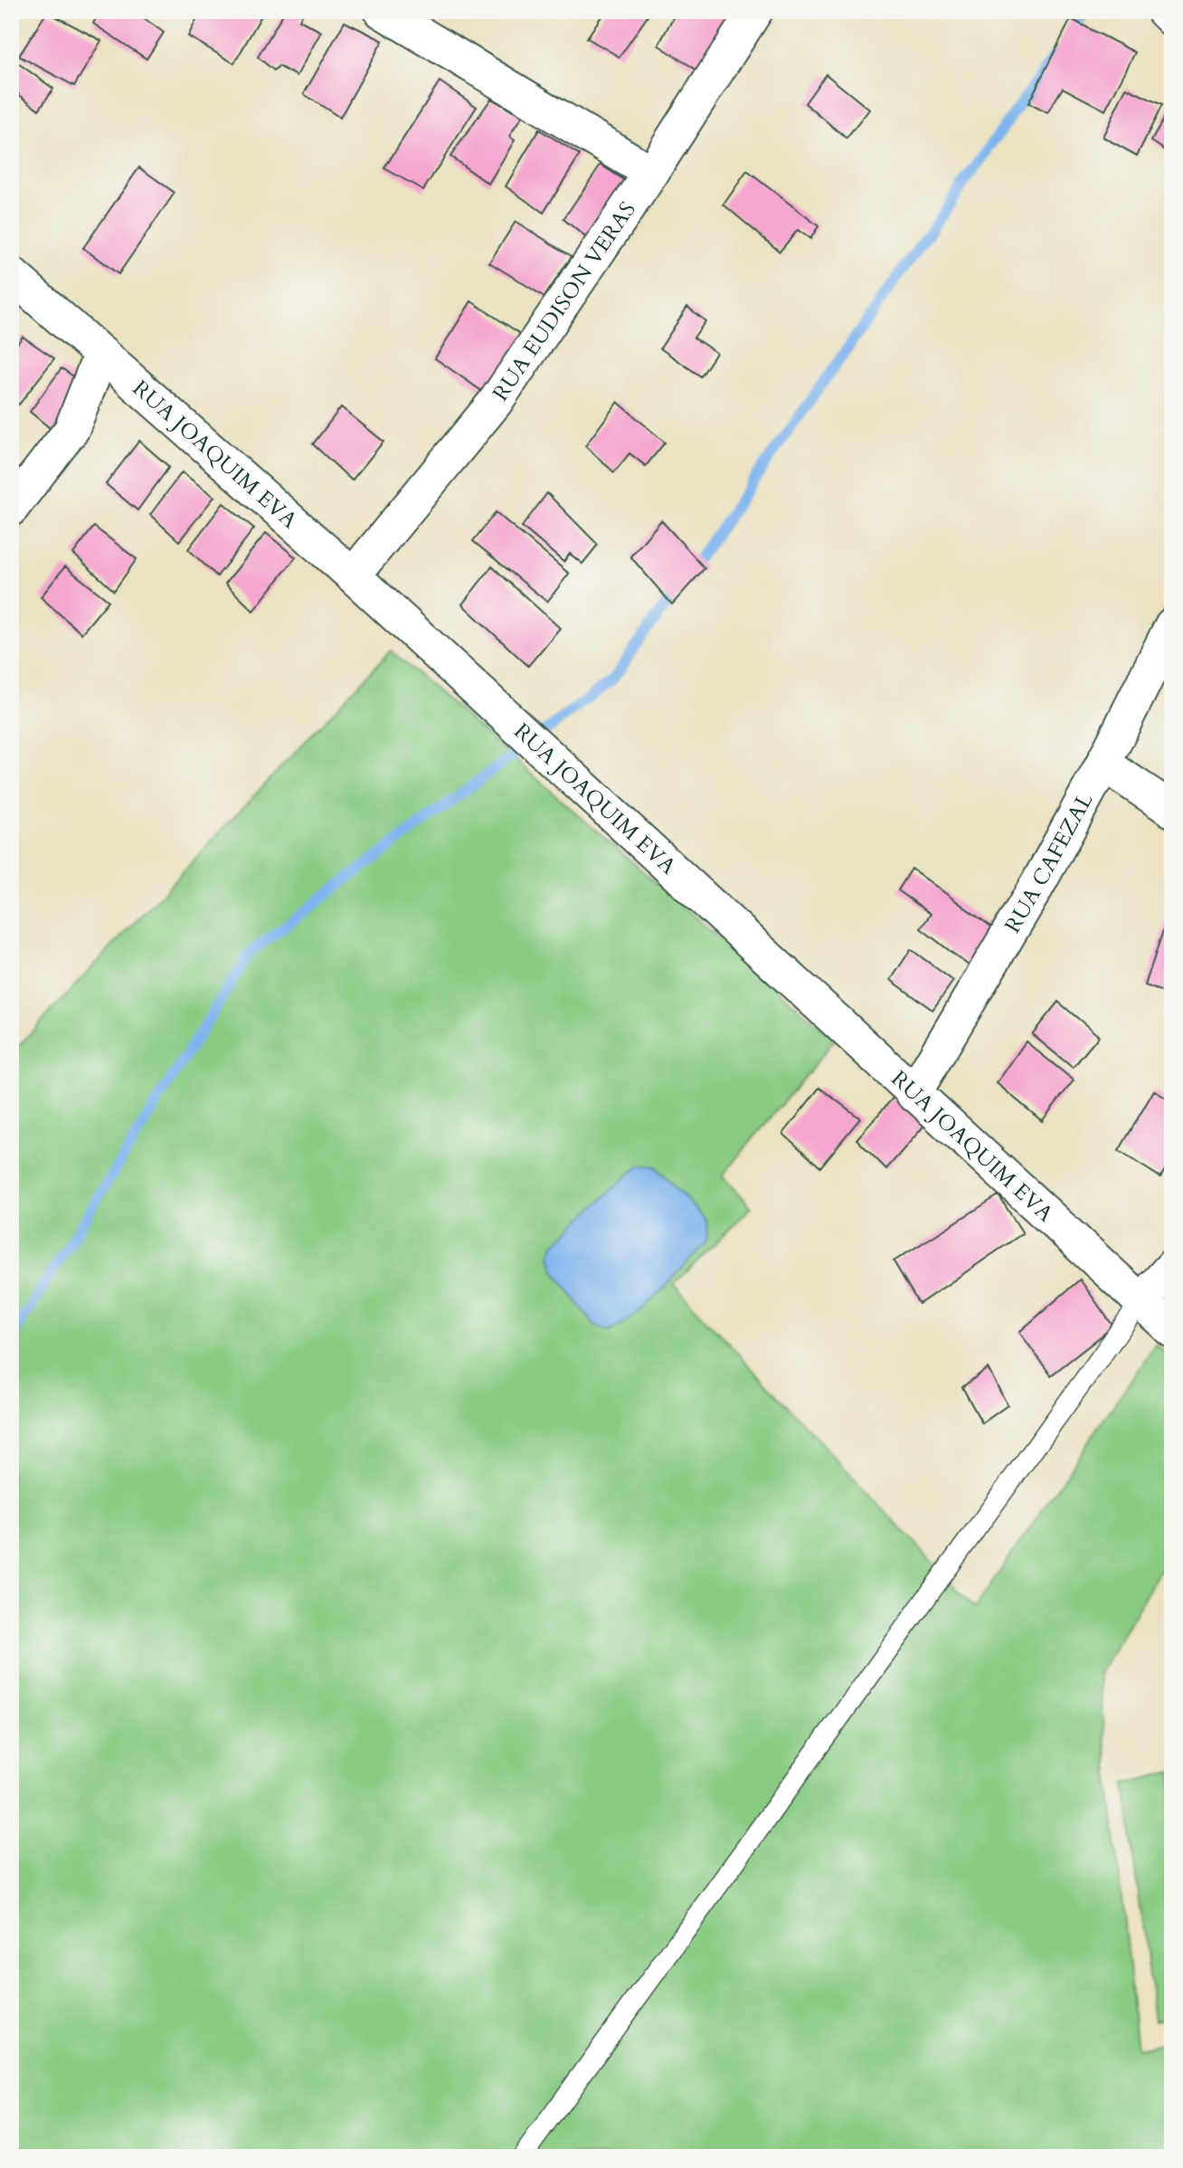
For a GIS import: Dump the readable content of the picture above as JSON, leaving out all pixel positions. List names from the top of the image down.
{
  "streets": {
    "street": ["RUA EUDISON VERAS", "RUA JOAQUIM EVA", "RUA CAFEZAL"]
  },
  "crossings": [
    ["RUA EUDISON VERAS", "RUA JOAQUIM EVA"],
    ["RUA JOAQUIM EVA", "RUA CAFEZAL"]
  ]
}
